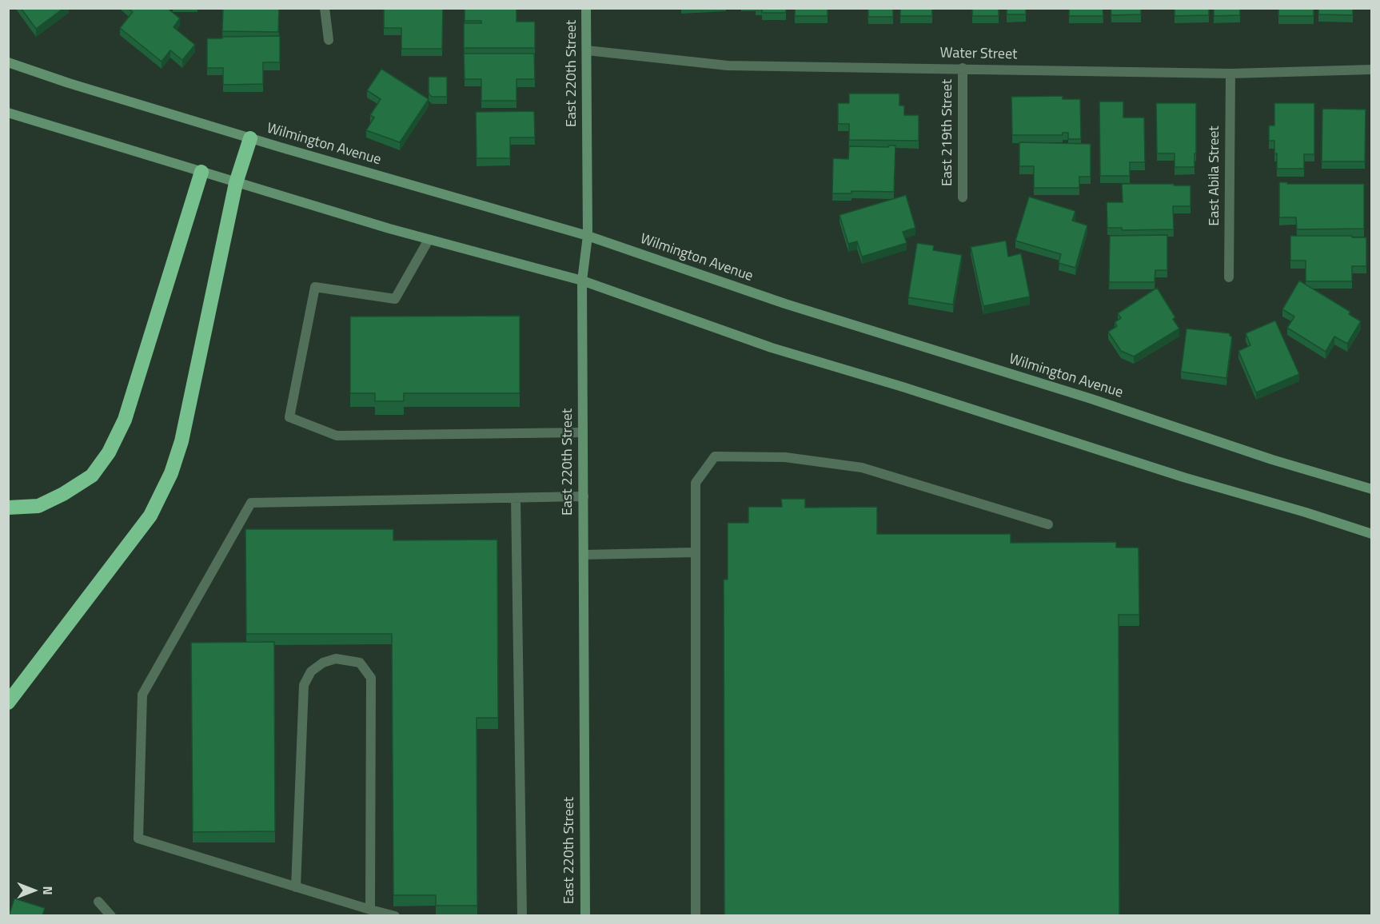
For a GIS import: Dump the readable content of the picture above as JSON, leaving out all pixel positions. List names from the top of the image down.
{
  "streets": {
    "main road": ["East 220th Street", "Wilmington Avenue"],
    "street": ["Water Street", "East 219th Street", "East Abila Street"]
  },
  "crossings": [
    ["Water Street", "East 220th Street"],
    ["Water Street", "East 219th Street"],
    ["Water Street", "East Abila Street"],
    ["East 220th Street", "Wilmington Avenue"]
  ],
  "north": "right"
}
